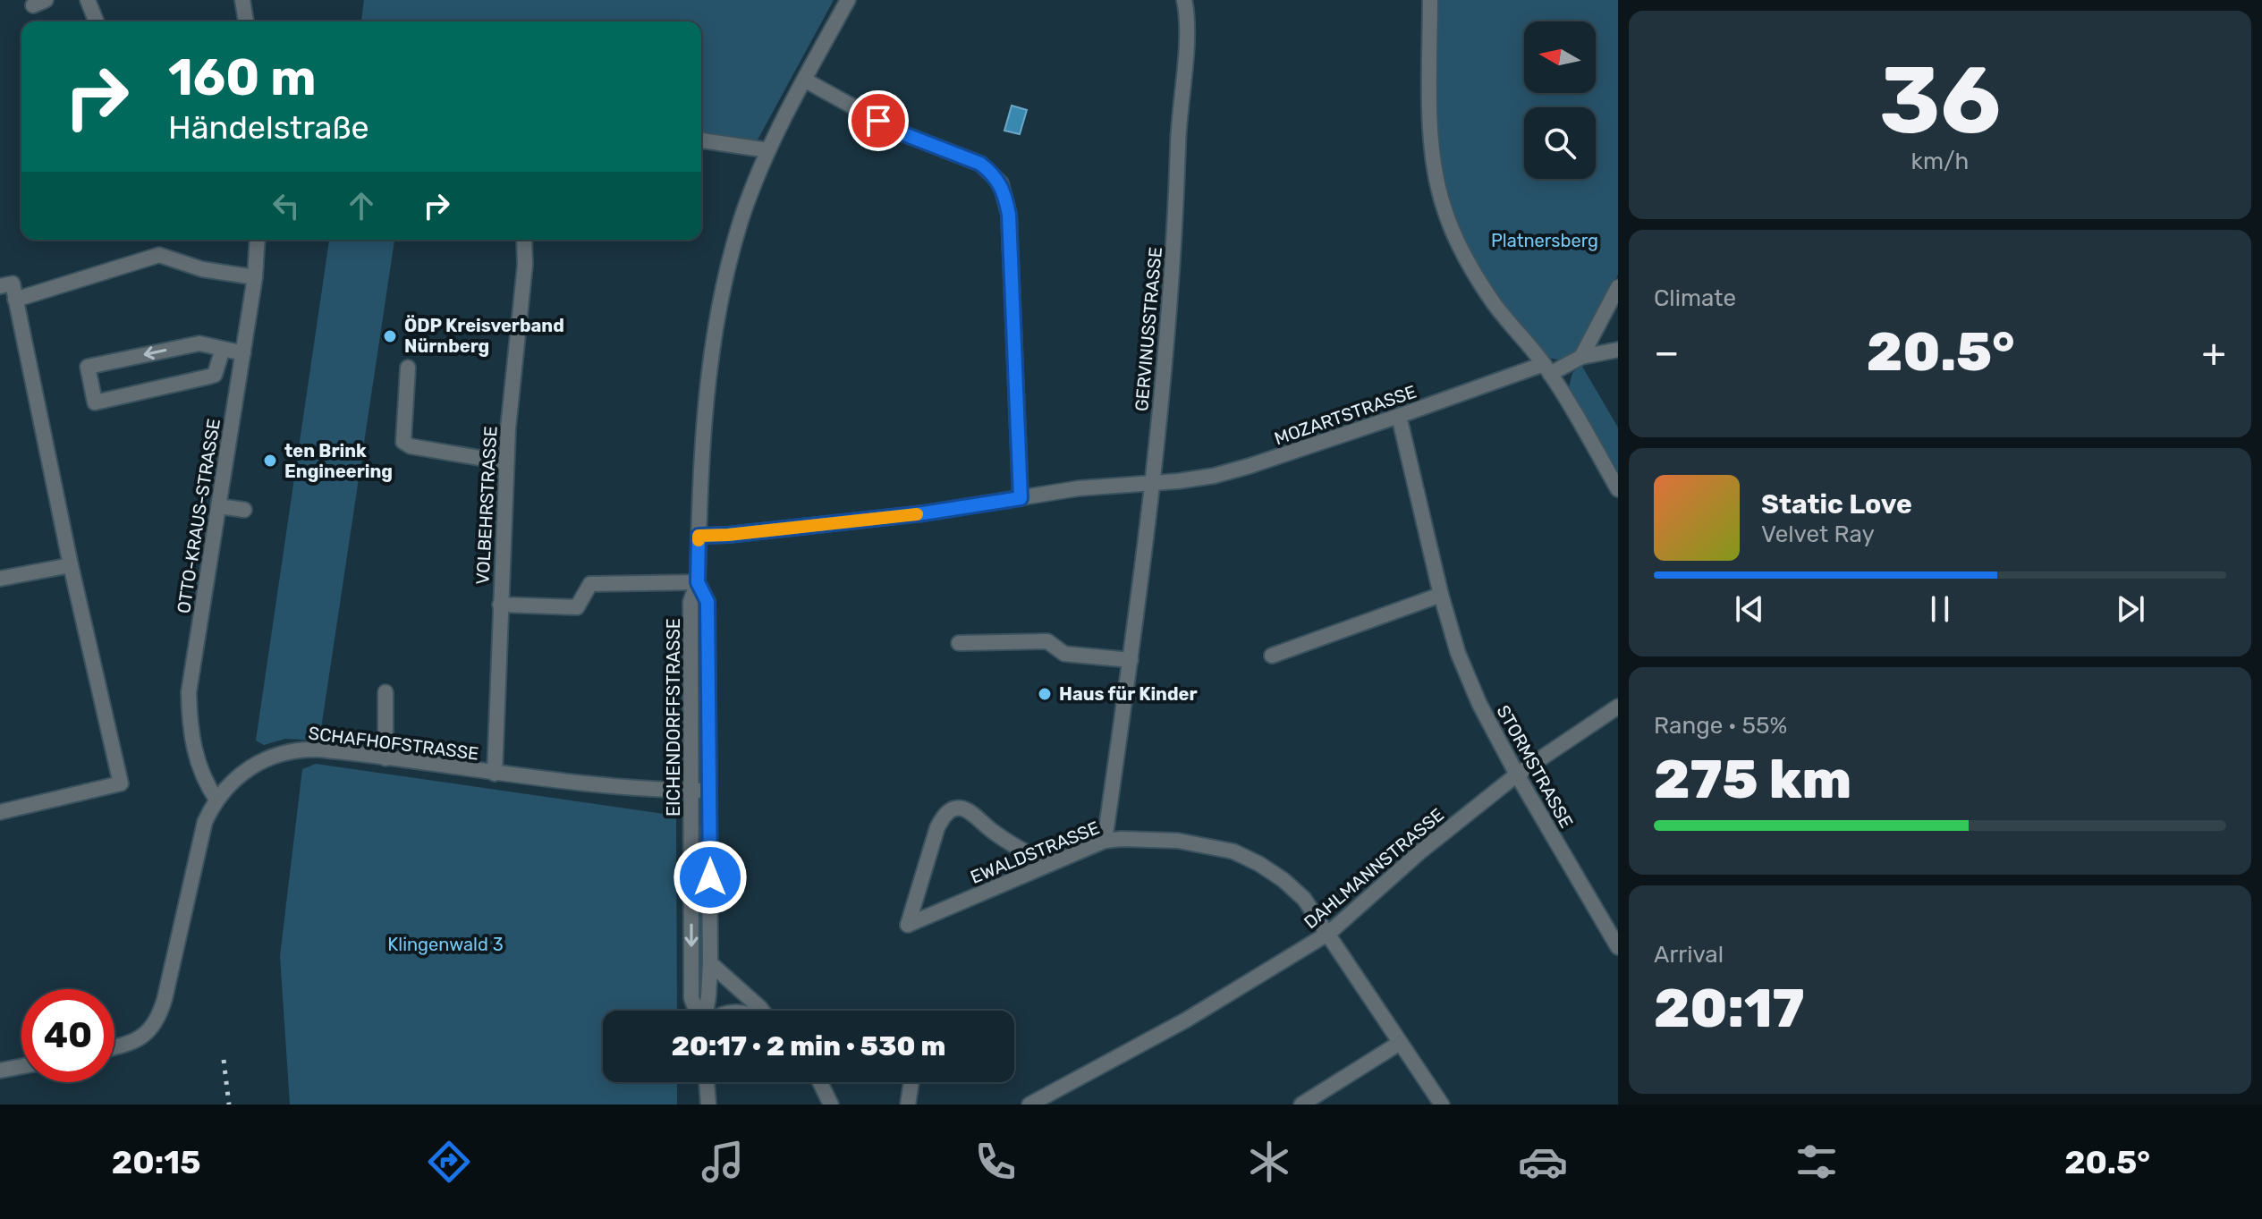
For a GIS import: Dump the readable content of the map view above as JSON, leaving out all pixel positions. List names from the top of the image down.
{
  "streets": {
    "street": [
      "GERVINUSSTRASSE",
      "MOZARTSTRASSE",
      "VOLBEHRSTRASSE",
      "OTTO-KRAUS-STRASSE",
      "EICHENDORFFSTRASSE",
      "SCHAFHOFSTRASSE",
      "STORMSTRASSE",
      "EWALDSTRASSE",
      "DAHLMANNSTRASSE"
    ]
  },
  "crossings": [
    ["GERVINUSSTRASSE", "MOZARTSTRASSE"],
    ["GERVINUSSTRASSE", "EWALDSTRASSE"],
    ["MOZARTSTRASSE", "EICHENDORFFSTRASSE"],
    ["MOZARTSTRASSE", "STORMSTRASSE"],
    ["VOLBEHRSTRASSE", "SCHAFHOFSTRASSE"],
    ["OTTO-KRAUS-STRASSE", "SCHAFHOFSTRASSE"],
    ["EICHENDORFFSTRASSE", "SCHAFHOFSTRASSE"],
    ["STORMSTRASSE", "DAHLMANNSTRASSE"],
    ["EWALDSTRASSE", "DAHLMANNSTRASSE"]
  ],
  "parks": ["Platnersberg", "Klingenwald 3"],
  "places": ["ÖDP Kreisverband Nürnberg", "ten Brink Engineering", "Haus für Kinder"],
  "north": "left",
  "page": {
    "tile": [
      ["36", "km/h"],
      "Climate",
      ["Range · 55%", "275 km"],
      ["Arrival", "20:17"]
    ],
    "turn": ["160 m", "Händelstraße"],
    "heat": ["−", "20.5°", "+"],
    "song": ["Static Love", "Velvet Ray"],
    "limit": "40",
    "trip": "20:17 · 2 min · 530 m",
    "tabs": ["20:15", "20.5°"]
  }
}
